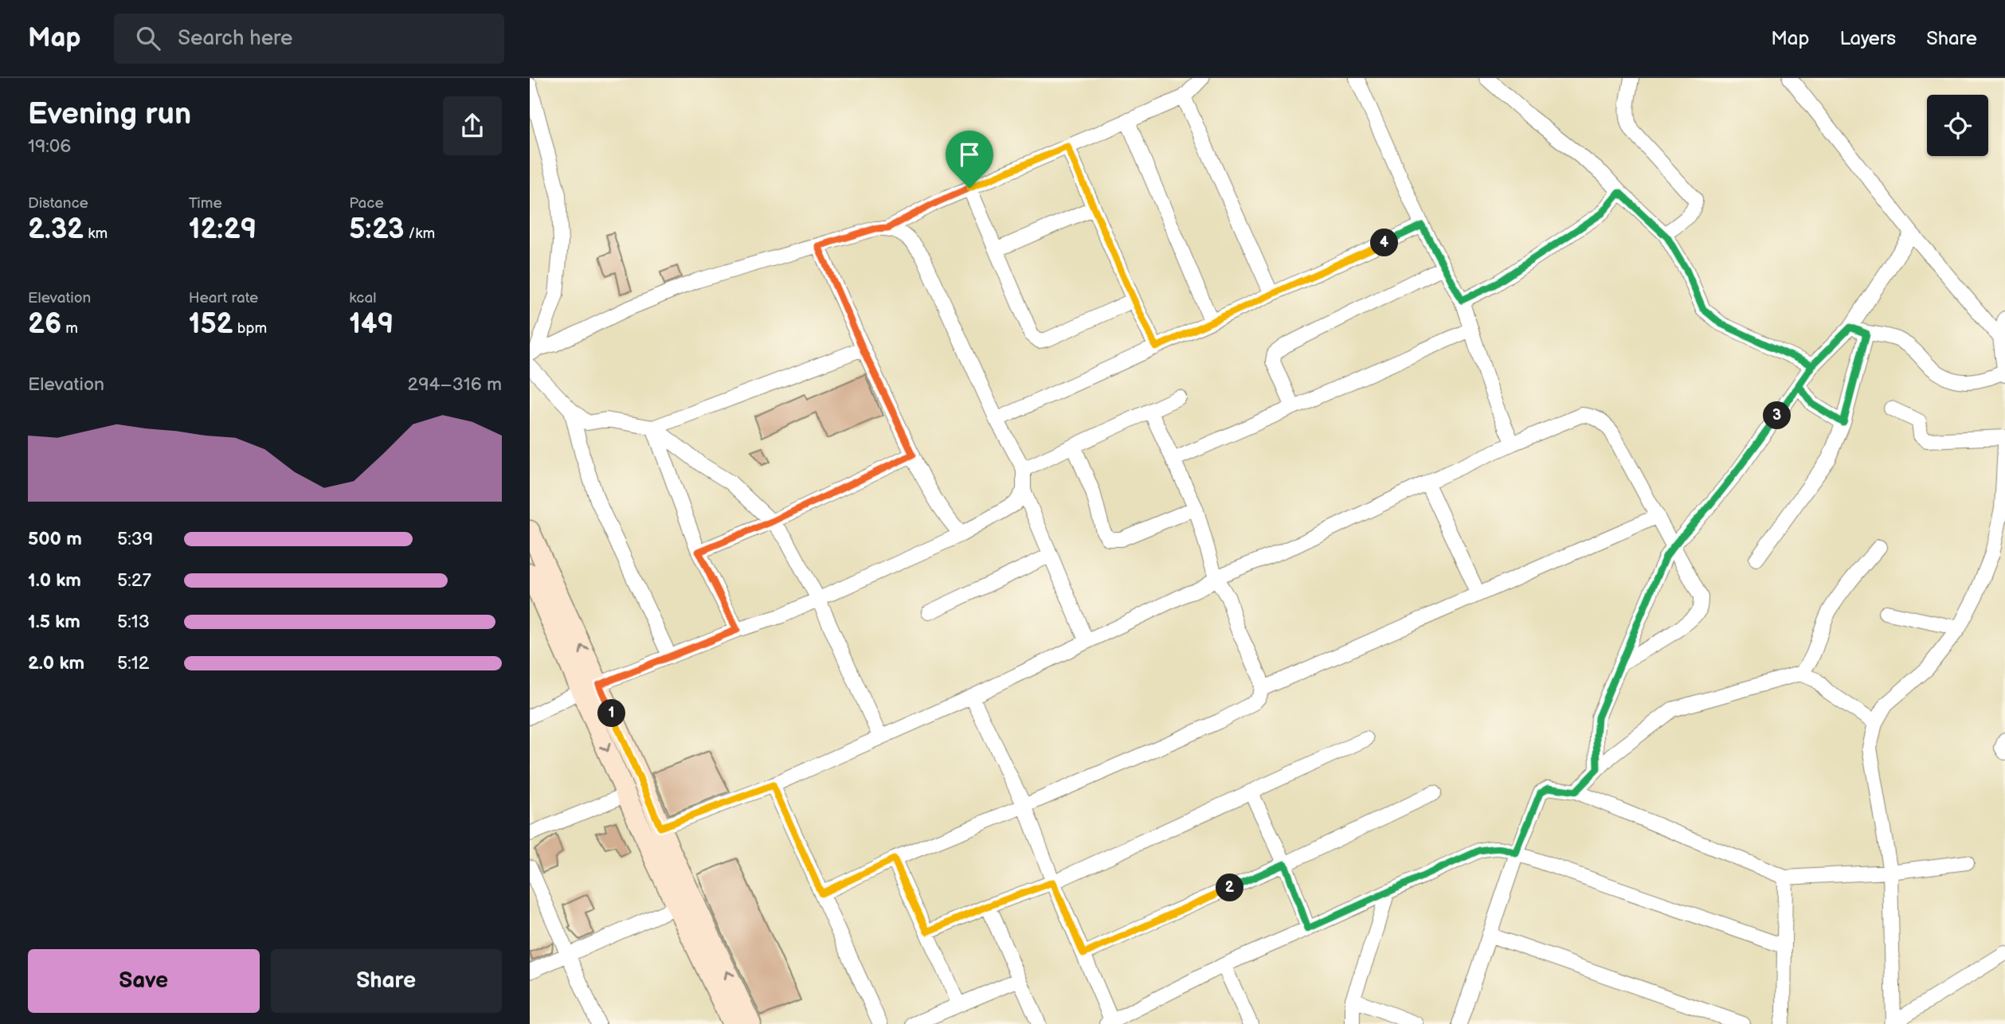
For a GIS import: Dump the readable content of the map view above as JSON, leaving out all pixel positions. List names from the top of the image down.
{
  "page": {
    "header": "Map",
    "search": "Search here",
    "nav": ["Map", "Layers", "Share"],
    "heading": ["Evening run", "19:06"],
    "stats": [
      ["Distance", "2.32 km"],
      ["Time", "12:29"],
      ["Pace", "5:23 /km"],
      ["Elevation", "26 m"],
      ["Heart rate", "152 bpm"],
      ["kcal", "149"]
    ],
    "pins": [
      "4",
      "3",
      "1",
      "2"
    ],
    "chart": ["Elevation", "294–316 m"],
    "list": [
      {
        "name": "500 m",
        "note": "5:39"
      },
      {
        "name": "1.0 km",
        "note": "5:27"
      },
      {
        "name": "1.5 km",
        "note": "5:13"
      },
      {
        "name": "2.0 km",
        "note": "5:12"
      }
    ],
    "buttons": ["Save", "Share"]
  }
}
